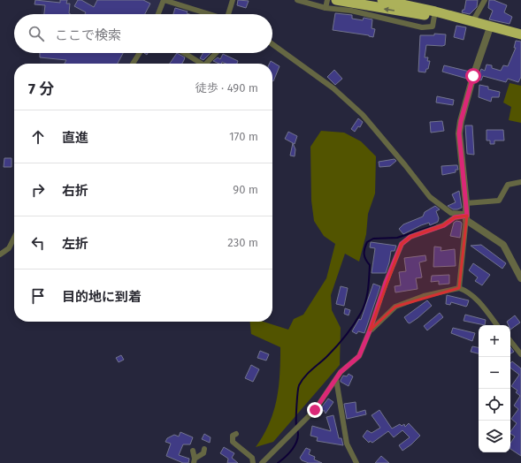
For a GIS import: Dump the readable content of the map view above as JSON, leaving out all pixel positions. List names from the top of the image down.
{
  "page": {
    "search": "ここで検索",
    "heading": ["7 分", "徒歩 · 490 m"],
    "list": [
      ["直進", "170 m"],
      ["右折", "90 m"],
      ["左折", "230 m"],
      "目的地に到着"
    ],
    "map_buttons": ["+", "−"]
  }
}
